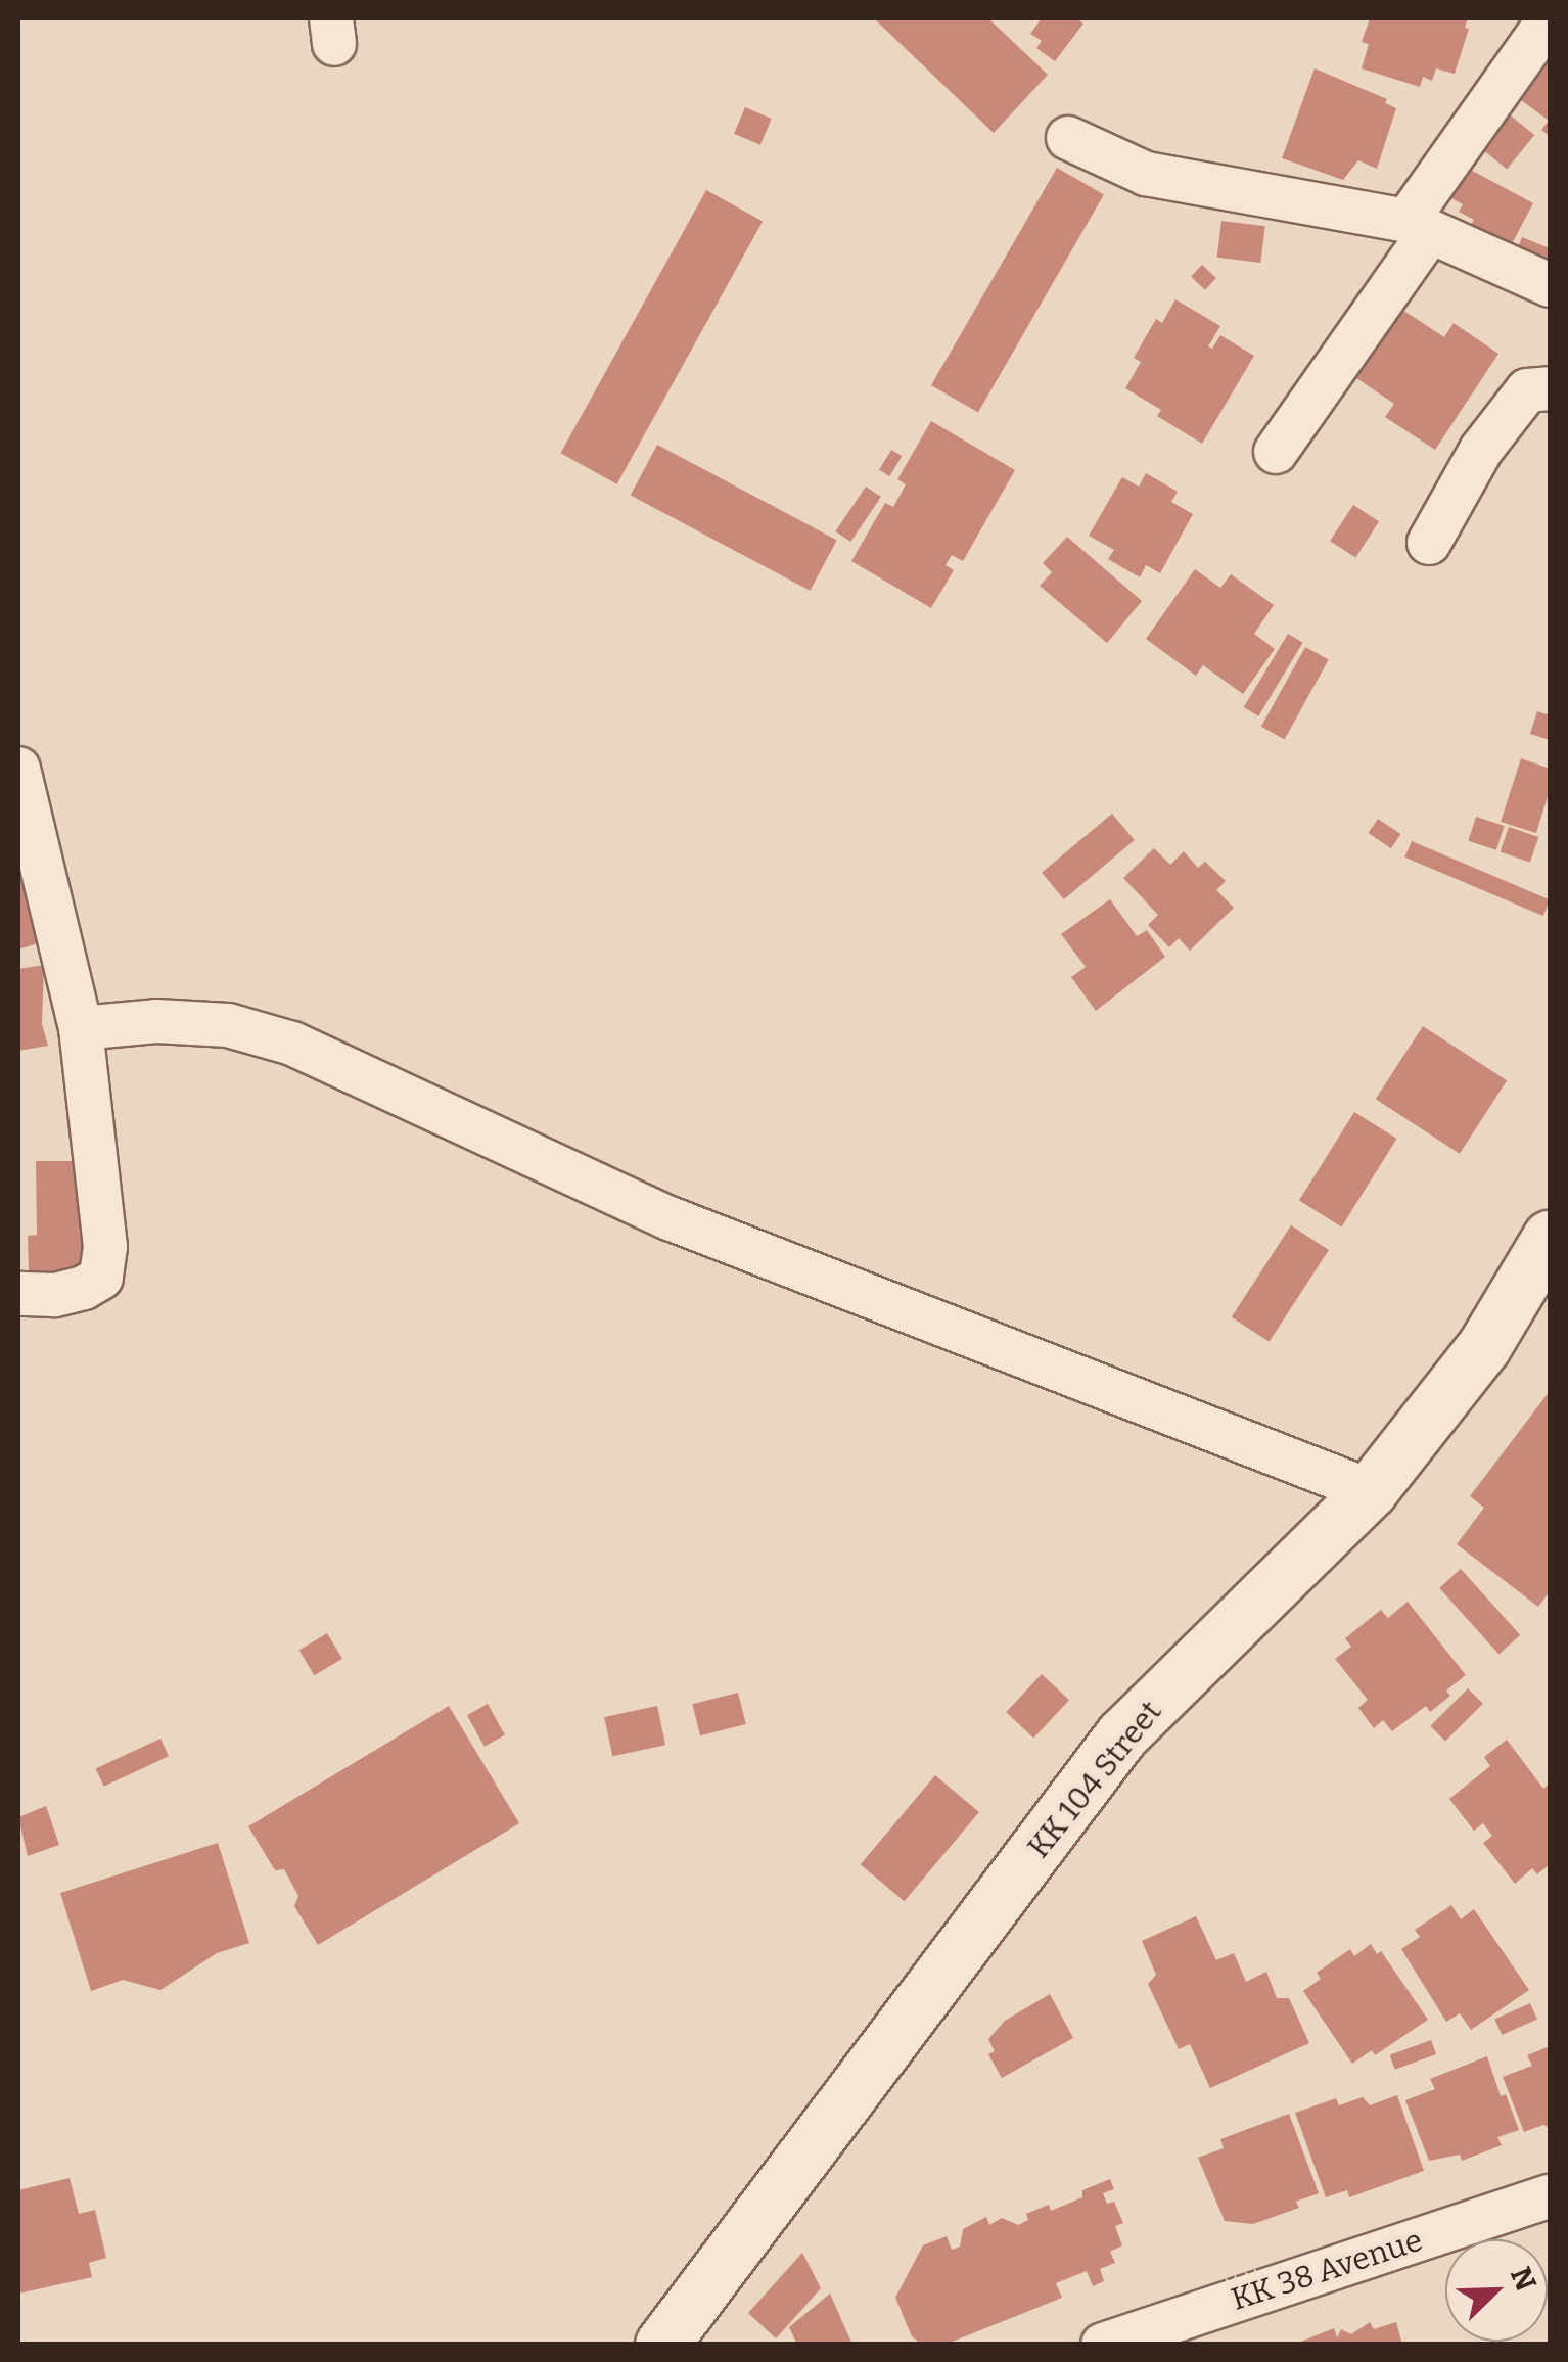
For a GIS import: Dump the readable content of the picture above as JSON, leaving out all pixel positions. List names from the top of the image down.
{
  "streets": {
    "street": ["KK 104 Street", "KK 38 Avenue"]
  },
  "north": "top right"
}
